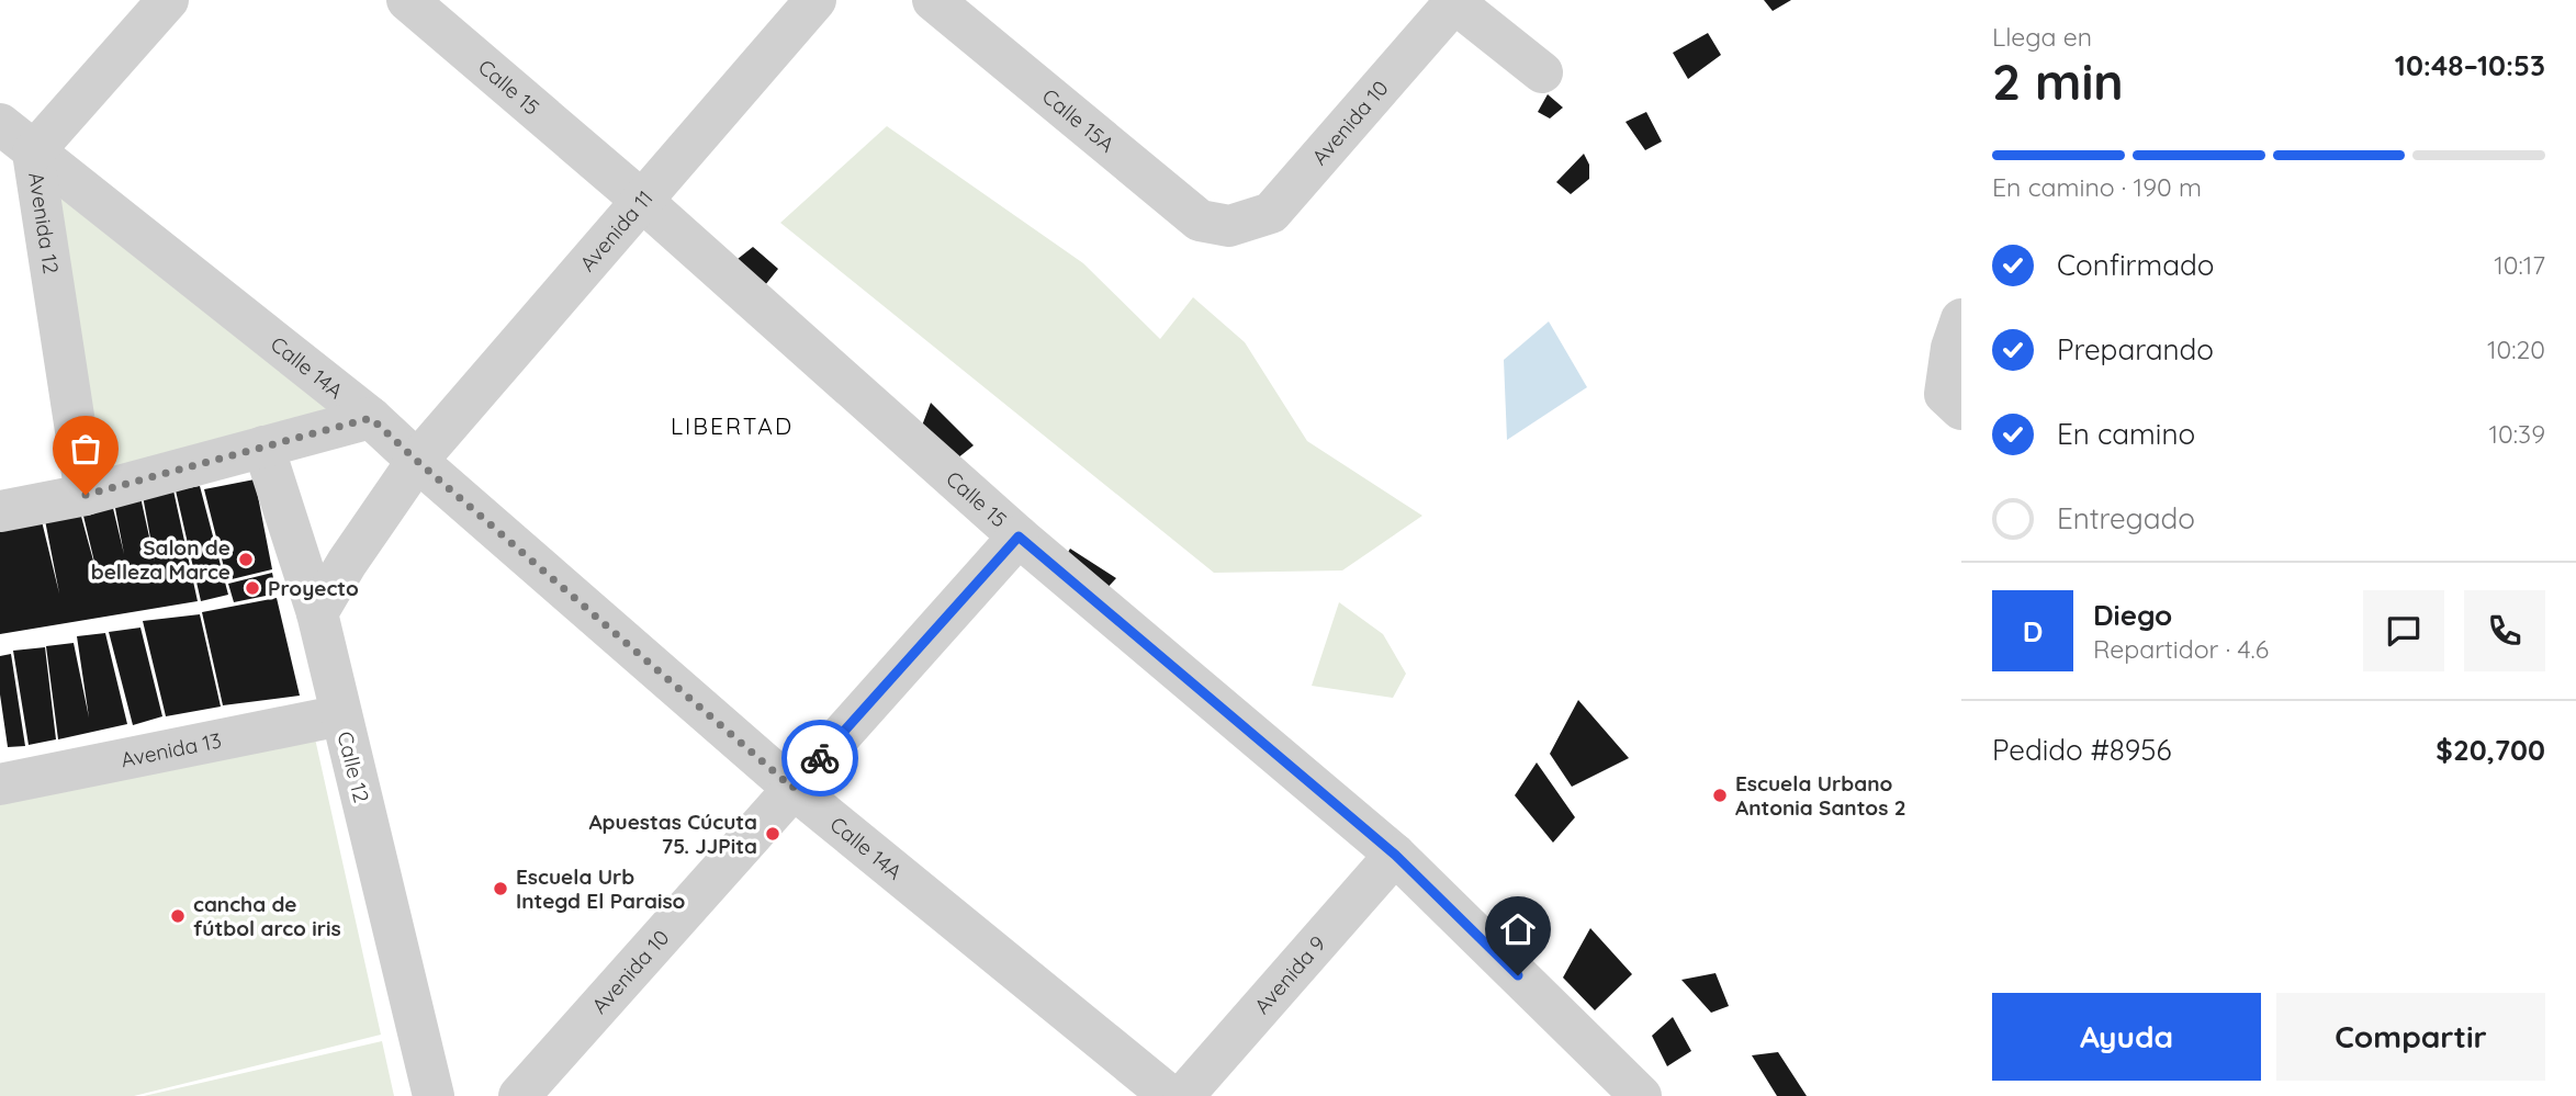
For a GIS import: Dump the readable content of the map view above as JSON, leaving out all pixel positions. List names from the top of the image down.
{
  "streets": {
    "street": [
      "Calle 15",
      "Calle 15A",
      "Avenida 10",
      "Avenida 12",
      "Avenida 11",
      "Calle 14A",
      "Avenida 13",
      "Calle 12",
      "Avenida 9"
    ]
  },
  "crossings": [
    ["Calle 15", "Avenida 10"],
    ["Calle 15", "Avenida 11"],
    ["Calle 15", "Avenida 9"],
    ["Calle 15A", "Avenida 10"],
    ["Avenida 10", "Calle 14A"],
    ["Avenida 12", "Calle 14A"],
    ["Avenida 11", "Calle 14A"],
    ["Avenida 13", "Calle 12"]
  ],
  "districts": ["LIBERTAD"],
  "places": [
    "Salon de belleza Marce",
    "Proyecto",
    "Escuela Urbano Antonia Santos 2",
    "Apuestas Cúcuta 75. JJPita",
    "Escuela Urb Integd El Paraiso",
    "cancha de fútbol arco iris"
  ],
  "page": {
    "heading": ["2 min", "Llega en", "10:48–10:53"],
    "panel": [
      "Diego",
      "Repartidor · 4.6",
      "Pedido #8956",
      "$20,700"
    ],
    "bar": "En camino · 190 m",
    "list": [
      ["Confirmado", "10:17"],
      ["Preparando", "10:20"],
      ["En camino", "10:39"],
      "Entregado"
    ],
    "round": "D",
    "buttons": ["Ayuda", "Compartir"]
  }
}
